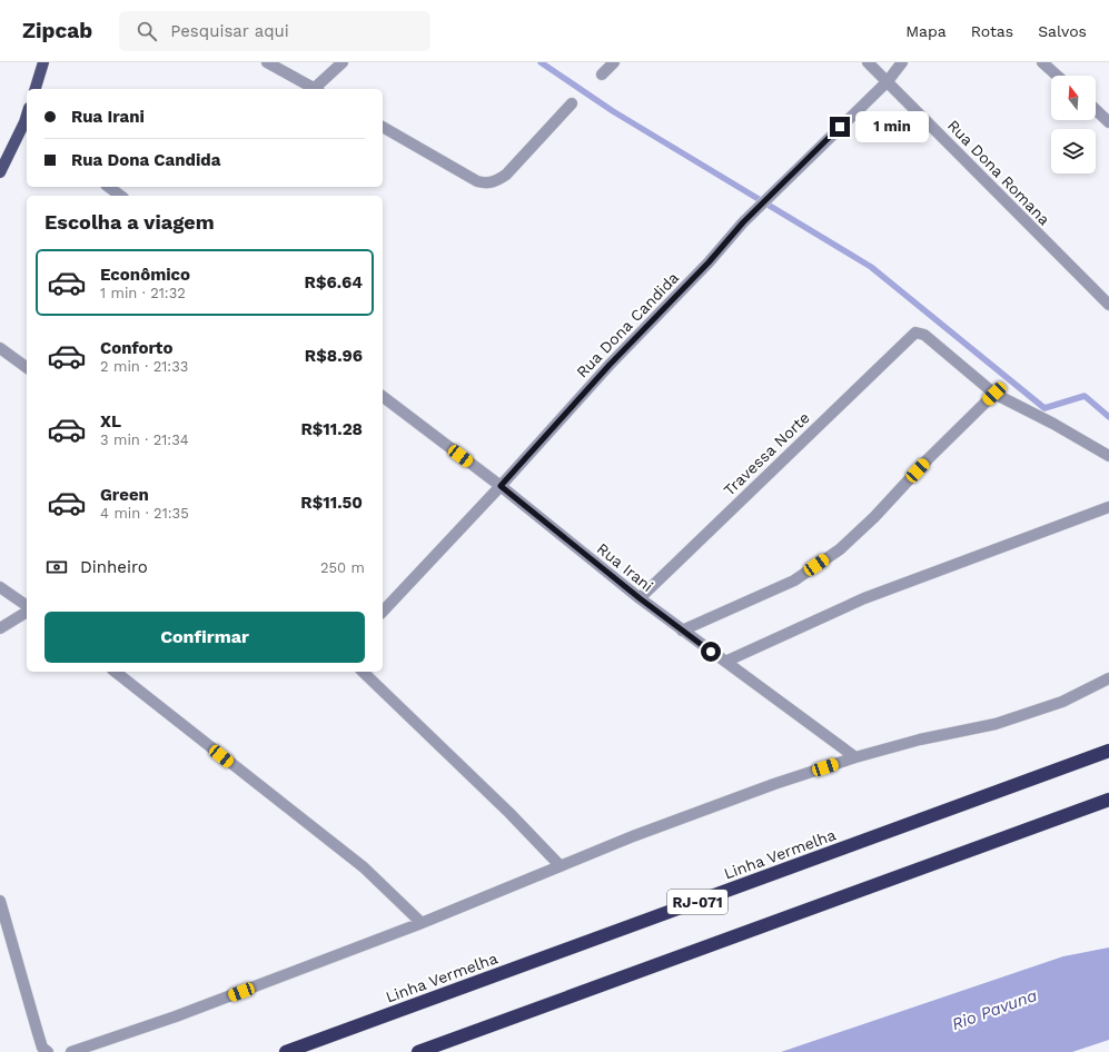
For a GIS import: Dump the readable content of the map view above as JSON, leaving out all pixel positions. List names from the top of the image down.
{
  "streets": {
    "highway": ["Linha Vermelha", "RJ-071"],
    "street": [
      "Rua Dona Romana",
      "Rua Dona Candida",
      "Travessa Norte",
      "Rua Irani"
    ]
  },
  "crossings": [
    ["Rua Dona Romana", "Rua Dona Candida"],
    ["Rua Dona Candida", "Rua Irani"],
    ["Travessa Norte", "Rua Irani"]
  ],
  "water": ["Rio Pavuna"],
  "north": "top",
  "page": {
    "header": "Zipcab",
    "search": "Pesquisar aqui",
    "nav": ["Mapa", "Rotas", "Salvos"],
    "banner": ["Rua Irani", "Rua Dona Candida"],
    "bubble": "1 min",
    "heading": "Escolha a viagem",
    "list": [
      {
        "name": "Econômico",
        "note": "1 min · 21:32",
        "value": "R$6.64"
      },
      {
        "name": "Conforto",
        "note": "2 min · 21:33",
        "value": "R$8.96"
      },
      {
        "name": "XL",
        "note": "3 min · 21:34",
        "value": "R$11.28"
      },
      {
        "name": "Green",
        "note": "4 min · 21:35",
        "value": "R$11.50"
      }
    ],
    "pay": ["Dinheiro", "250 m"],
    "buttons": "Confirmar"
  }
}
